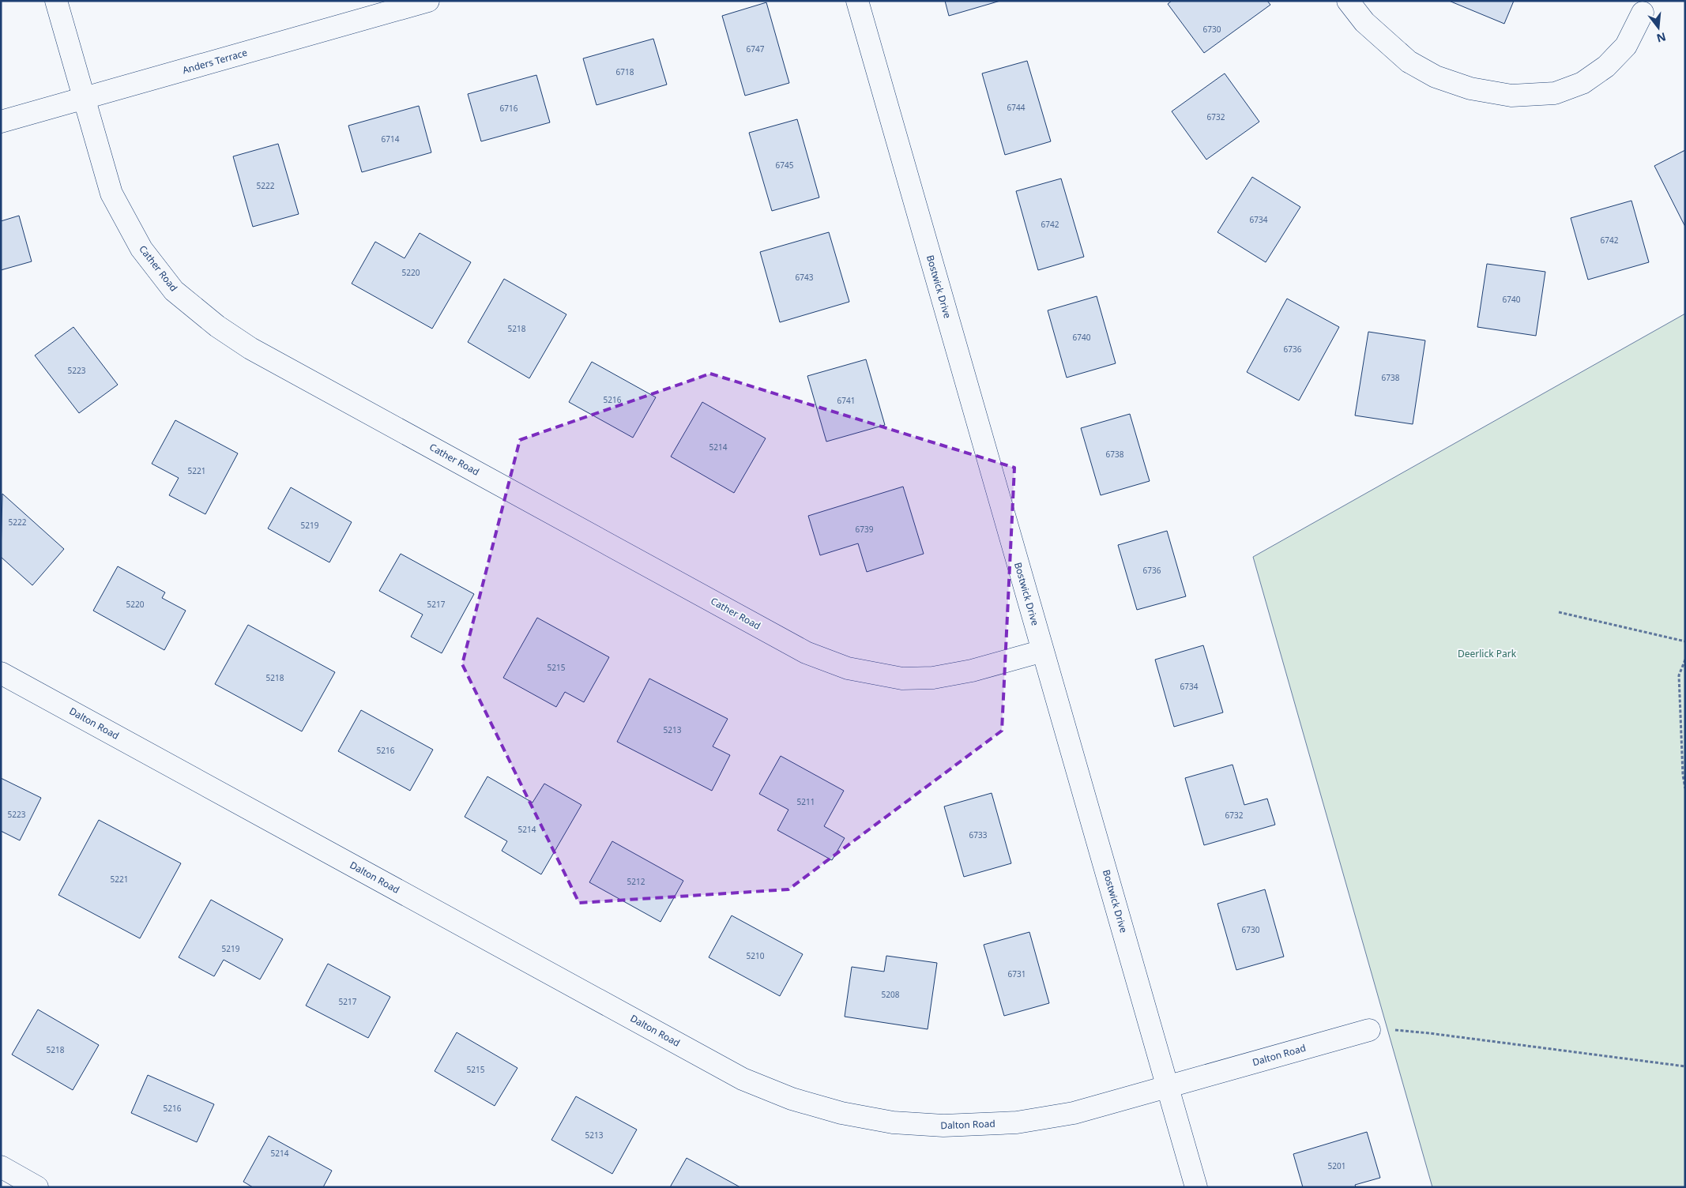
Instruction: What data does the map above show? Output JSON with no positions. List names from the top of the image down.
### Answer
{
  "streets": {
    "street": [
      "Anders Terrace",
      "Cather Road",
      "Bostwick Drive",
      "Dalton Road"
    ]
  },
  "crossings": [
    ["Anders Terrace", "Cather Road"],
    ["Cather Road", "Bostwick Drive"],
    ["Bostwick Drive", "Dalton Road"]
  ],
  "parks": ["Deerlick Park"],
  "house_numbers": [
    "6730",
    "6747",
    "6718",
    "6744",
    "6716",
    "6732",
    "6714",
    "6745",
    "5222",
    "6734",
    "6742",
    "6742",
    "5220",
    "6743",
    "6740",
    "5218",
    "6740",
    "6736",
    "5223",
    "6738",
    "5216",
    "6741",
    "5214",
    "6738",
    "5221",
    "5222",
    "5219",
    "6739",
    "6736",
    "5220",
    "5217",
    "5215",
    "5218",
    "6734",
    "5213",
    "5216",
    "5211",
    "5223",
    "6732",
    "5214",
    "6733",
    "5221",
    "5212",
    "6730",
    "5219",
    "5210",
    "6731",
    "5208",
    "5217",
    "5218",
    "5215",
    "5216",
    "5213",
    "5214",
    "5201"
  ],
  "north": "bottom"
}
